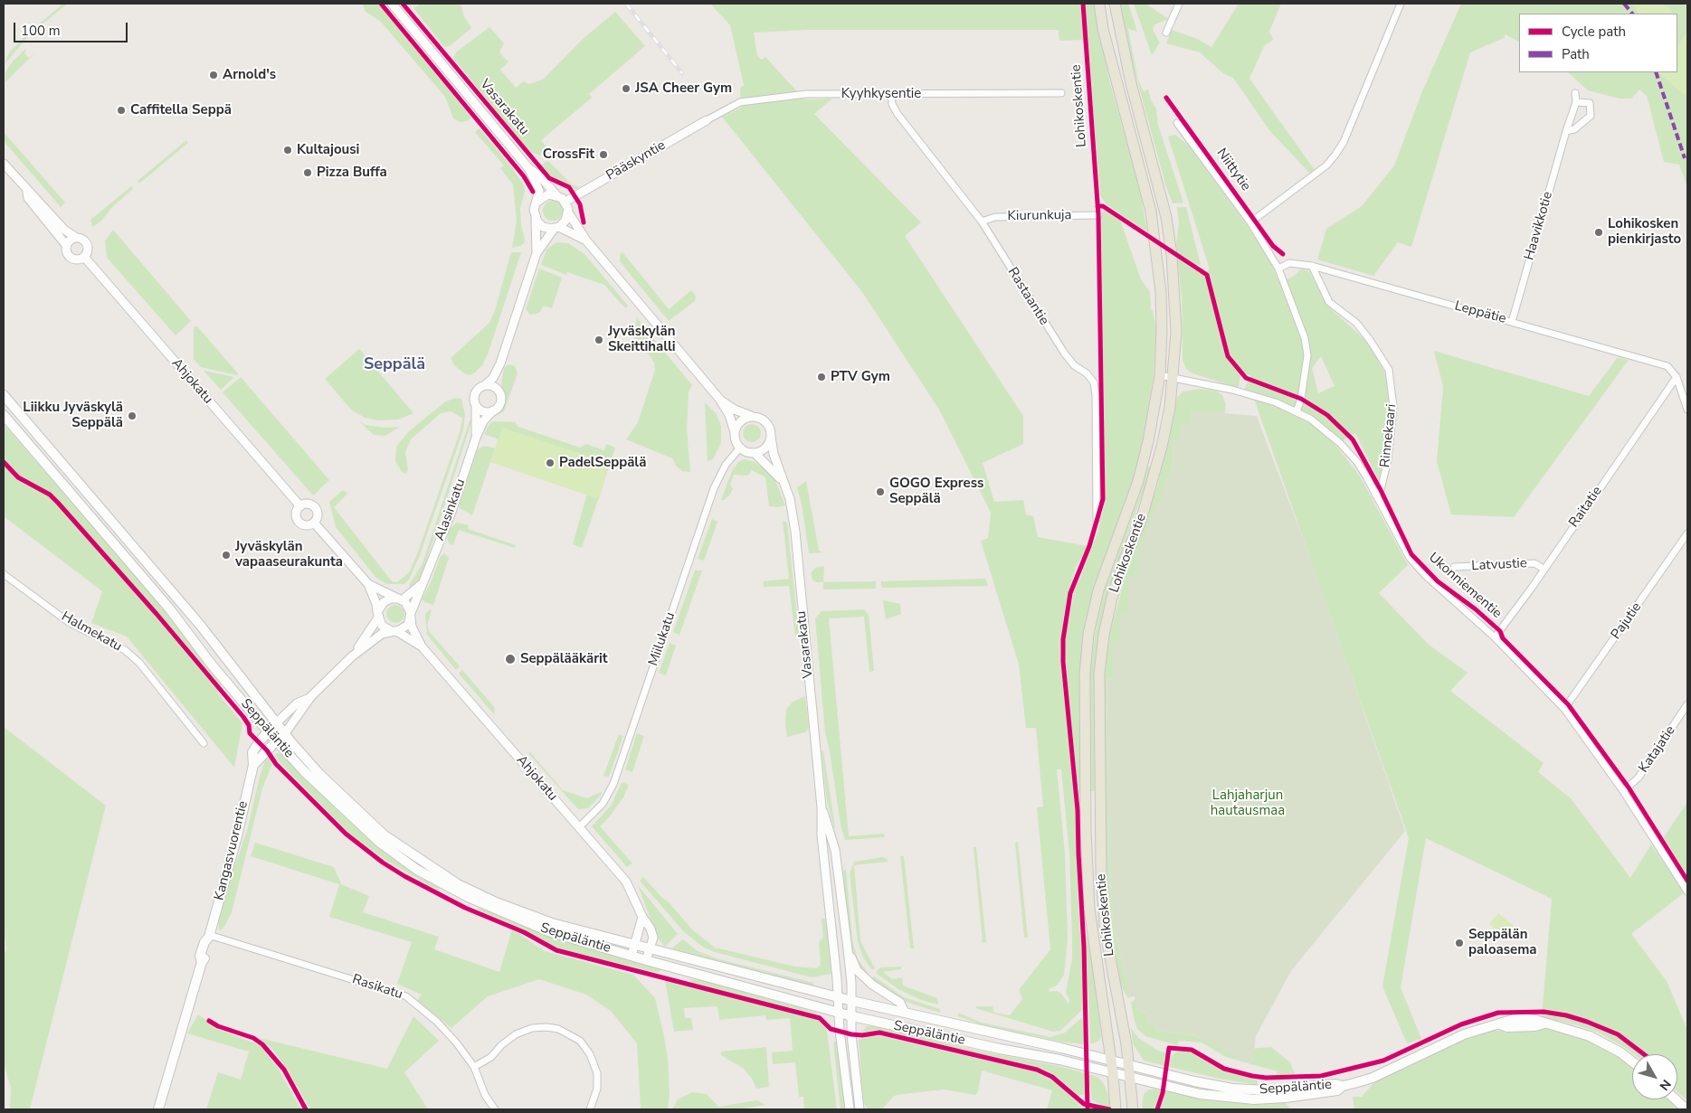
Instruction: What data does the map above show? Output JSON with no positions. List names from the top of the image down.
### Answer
{
  "streets": {
    "main road": ["Lohikoskentie", "Seppäläntie", "Kangasvuorentie"],
    "street": [
      "Kyyhkysentie",
      "Vasarakatu",
      "Pääskyntie",
      "Niittytie",
      "Kiurunkuja",
      "Haavikkotie",
      "Rastaantie",
      "Leppätie",
      "Ahjokatu",
      "Rinnekaari",
      "Raitatie",
      "Alasinkatu",
      "Latvustie",
      "Ukonniementie",
      "Pajutie",
      "Halmekatu",
      "Miilukatu",
      "Katajatie",
      "Rasikatu"
    ]
  },
  "crossings": [
    ["Kyyhkysentie", "Pääskyntie"],
    ["Kyyhkysentie", "Rastaantie"],
    ["Lohikoskentie", "Ukonniementie"],
    ["Lohikoskentie", "Seppäläntie"],
    ["Vasarakatu", "Pääskyntie"],
    ["Vasarakatu", "Miilukatu"],
    ["Vasarakatu", "Seppäläntie"],
    ["Niittytie", "Leppätie"],
    ["Niittytie", "Ukonniementie"],
    ["Kiurunkuja", "Rastaantie"],
    ["Haavikkotie", "Leppätie"],
    ["Leppätie", "Rinnekaari"],
    ["Leppätie", "Raitatie"],
    ["Ahjokatu", "Alasinkatu"],
    ["Ahjokatu", "Miilukatu"],
    ["Ahjokatu", "Seppäläntie"],
    ["Rinnekaari", "Ukonniementie"],
    ["Raitatie", "Latvustie"],
    ["Raitatie", "Ukonniementie"],
    ["Ukonniementie", "Pajutie"],
    ["Ukonniementie", "Katajatie"],
    ["Seppäläntie", "Kangasvuorentie"],
    ["Kangasvuorentie", "Rasikatu"]
  ],
  "districts": ["Seppälä"],
  "parks": ["Lahjaharjun hautausmaa"],
  "places": [
    "Arnold's",
    "JSA Cheer Gym",
    "Caffitella Seppä",
    "Kultajousi",
    "CrossFit",
    "Pizza Buffa",
    "Lohikosken pienkirjasto",
    "Jyväskylän Skeittihalli",
    "PTV Gym",
    "Liikku Jyväskylä Seppälä",
    "PadelSeppälä",
    "GOGO Express Seppälä",
    "Jyväskylän vapaaseurakunta",
    "Seppälääkärit",
    "Seppälän paloasema"
  ],
  "legend": ["Cycle path", "Path"],
  "scale_bar": "100 m",
  "north": "bottom right"
}
